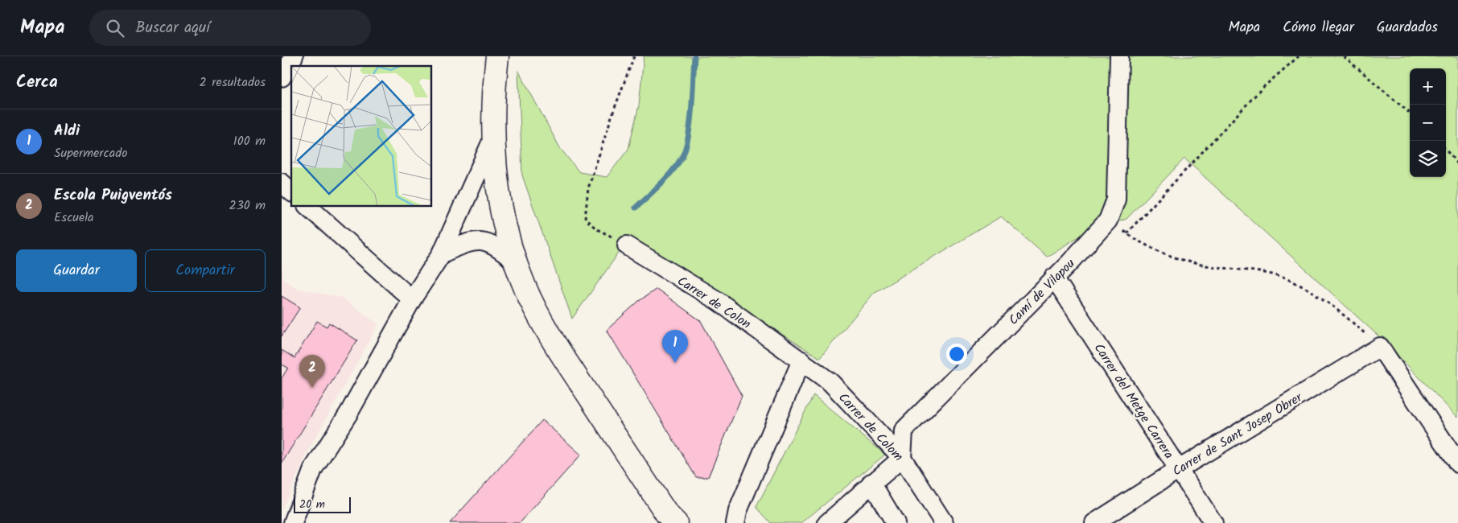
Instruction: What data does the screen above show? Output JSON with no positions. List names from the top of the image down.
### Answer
{
  "streets": {
    "street": [
      "Camí de Vilapou",
      "Carrer de Colon",
      "Carrer del Metge Carrera",
      "Carrer de Colom",
      "Carrer de Sant Josep Obrer"
    ]
  },
  "crossings": [
    ["Camí de Vilapou", "Carrer del Metge Carrera"],
    ["Camí de Vilapou", "Carrer de Colom"],
    ["Carrer de Colon", "Carrer de Colom"],
    ["Carrer del Metge Carrera", "Carrer de Sant Josep Obrer"]
  ],
  "scale_bar": "20 m",
  "page": {
    "header": "Mapa",
    "search": "Buscar aquí",
    "nav": ["Mapa", "Cómo llegar", "Guardados"],
    "heading": ["Cerca", "2 resultados"],
    "map_buttons": ["+", "−"],
    "list": [
      {
        "mark": "1",
        "name": "Aldi",
        "note": "Supermercado",
        "value": "100 m"
      },
      {
        "mark": "2",
        "name": "Escola Puigventós",
        "note": "Escuela",
        "value": "230 m"
      }
    ],
    "buttons": ["Guardar", "Compartir"],
    "pins": ["1", "2"],
    "scale": "20 m"
  }
}
